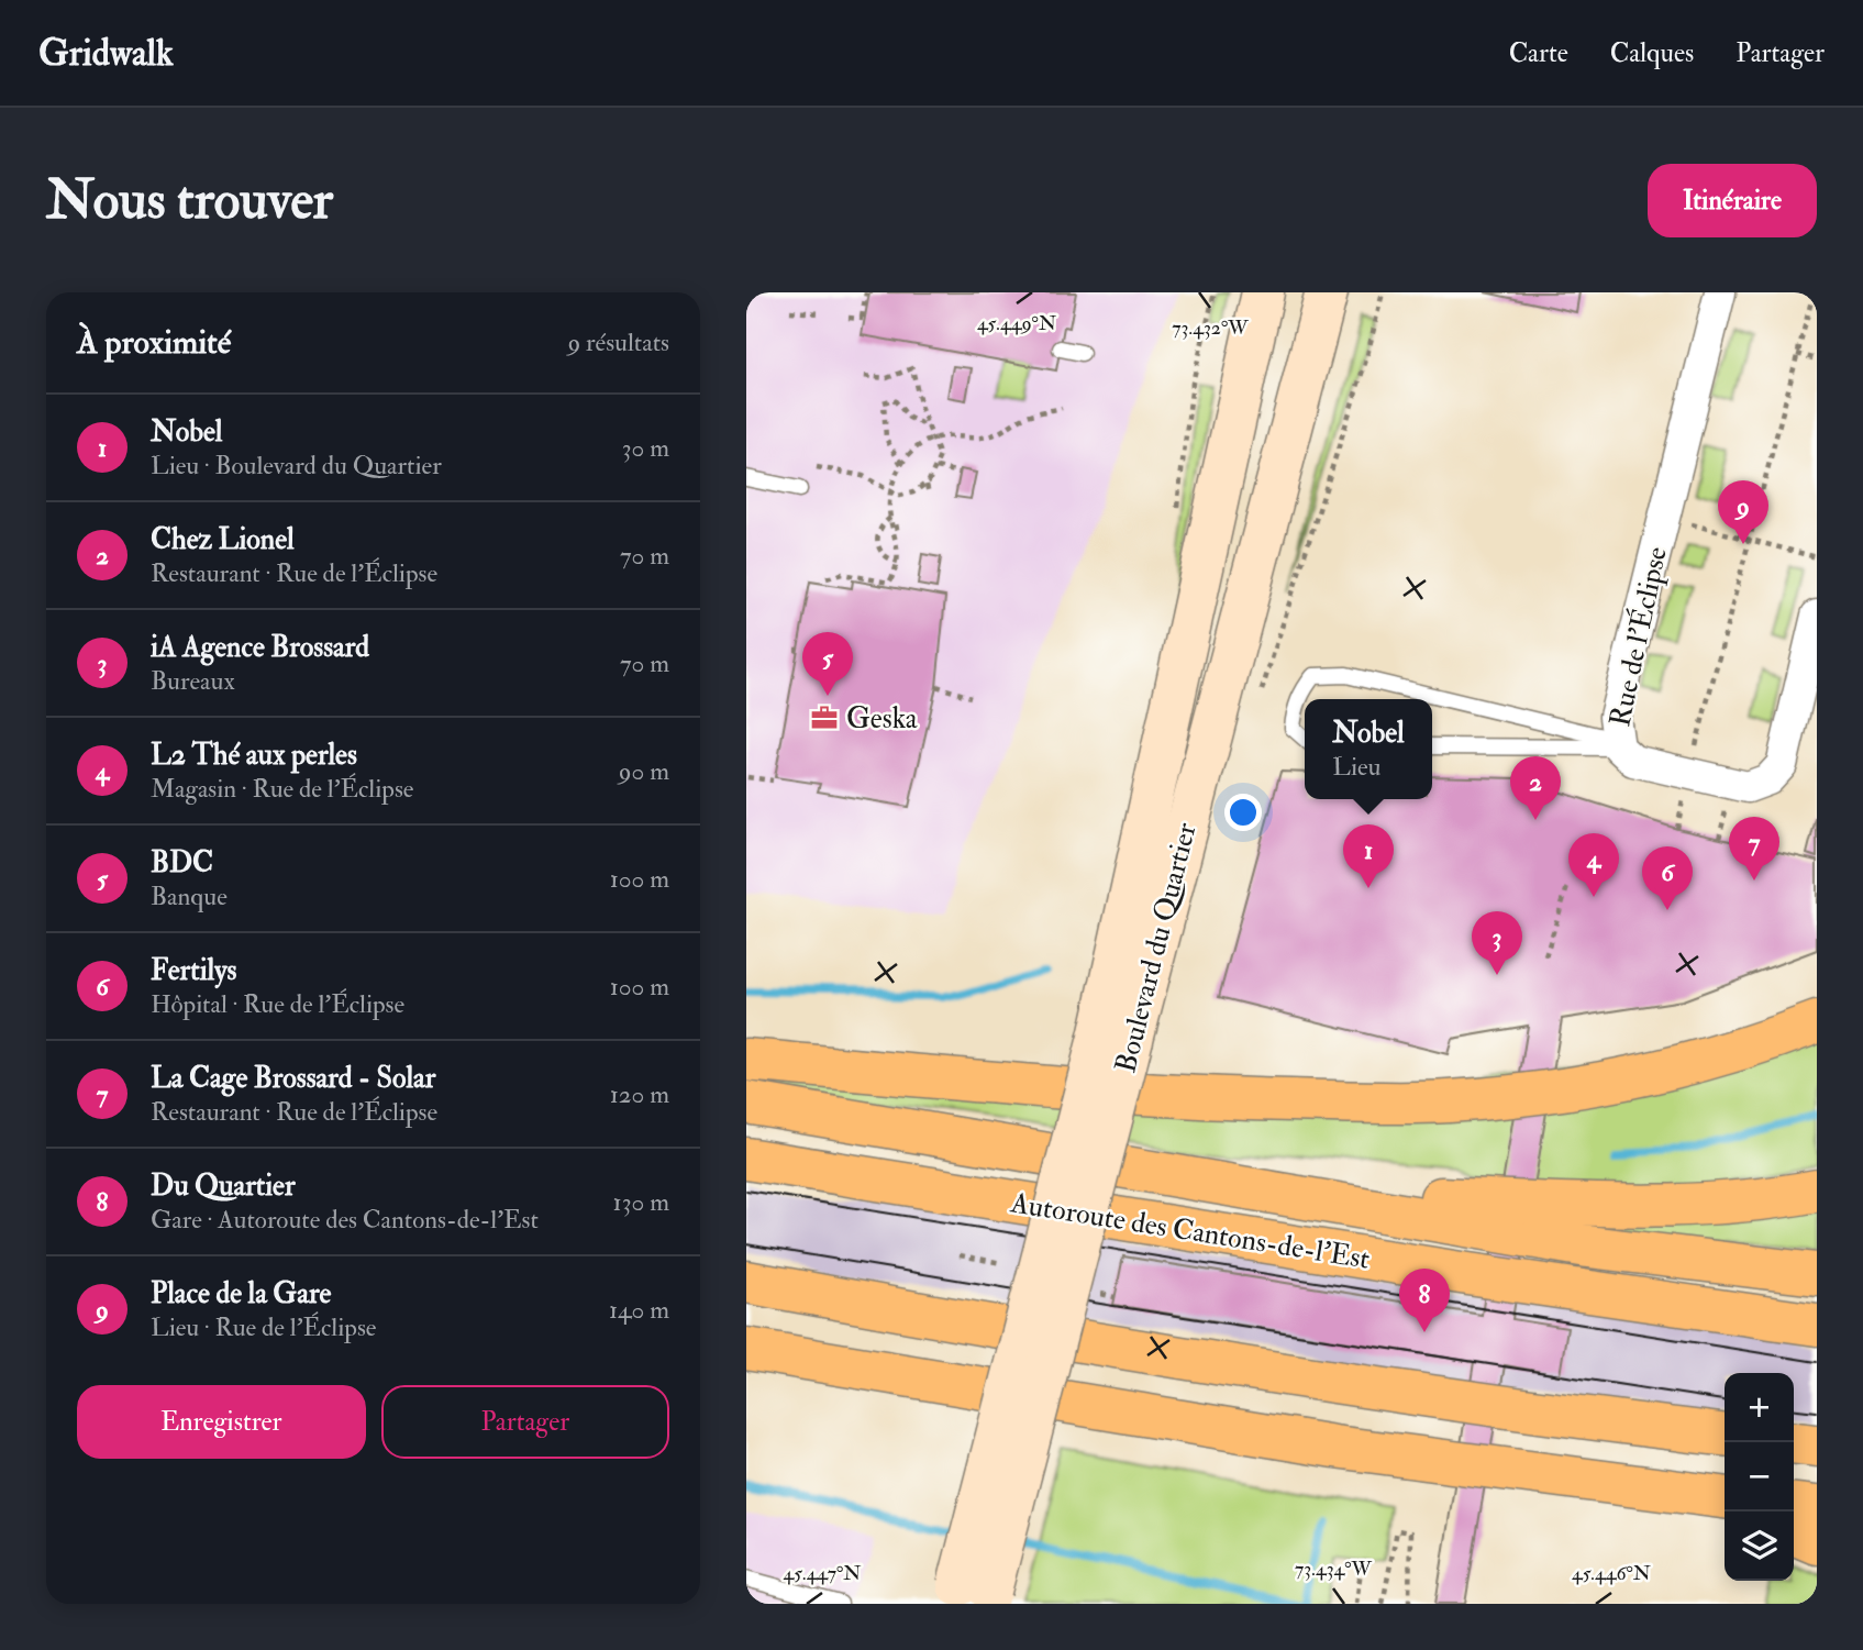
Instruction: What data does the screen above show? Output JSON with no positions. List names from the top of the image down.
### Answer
{
  "streets": {
    "highway": ["Autoroute des Cantons-de-l'Est"],
    "main road": ["Boulevard du Quartier"],
    "street": ["Rue de l'Éclipse"]
  },
  "places": {
    "office": ["Geska"]
  },
  "page": {
    "header": "Gridwalk",
    "nav": ["Carte", "Calques", "Partager"],
    "buttons": [
      "Itinéraire",
      ["Enregistrer", "Partager"]
    ],
    "title": "Nous trouver",
    "heading": ["À proximité", "9 résultats"],
    "list": [
      {
        "mark": "1",
        "name": "Nobel",
        "note": "Lieu · Boulevard du Quartier",
        "value": "30 m"
      },
      {
        "mark": "2",
        "name": "Chez Lionel",
        "note": "Restaurant · Rue de l'Éclipse",
        "value": "70 m"
      },
      {
        "mark": "3",
        "name": "iA Agence Brossard",
        "note": "Bureaux",
        "value": "70 m"
      },
      {
        "mark": "4",
        "name": "L2 Thé aux perles",
        "note": "Magasin · Rue de l'Éclipse",
        "value": "90 m"
      },
      {
        "mark": "5",
        "name": "BDC",
        "note": "Banque",
        "value": "100 m"
      },
      {
        "mark": "6",
        "name": "Fertilys",
        "note": "Hôpital · Rue de l'Éclipse",
        "value": "100 m"
      },
      {
        "mark": "7",
        "name": "La Cage Brossard - Solar",
        "note": "Restaurant · Rue de l'Éclipse",
        "value": "120 m"
      },
      {
        "mark": "8",
        "name": "Du Quartier",
        "note": "Gare · Autoroute des Cantons-de-l'Est",
        "value": "130 m"
      },
      {
        "mark": "9",
        "name": "Place de la Gare",
        "note": "Lieu · Rue de l'Éclipse",
        "value": "140 m"
      }
    ],
    "pins": [
      "9",
      "5",
      "2",
      "7",
      "1",
      "4",
      "6",
      "3",
      "8"
    ],
    "popup": ["Nobel", "Lieu"],
    "map_buttons": ["+", "−"]
  },
  "coordinates": [
    "45.449°N",
    "73.432°W",
    "73.434°W",
    "45.447°N",
    "45.446°N"
  ]
}
